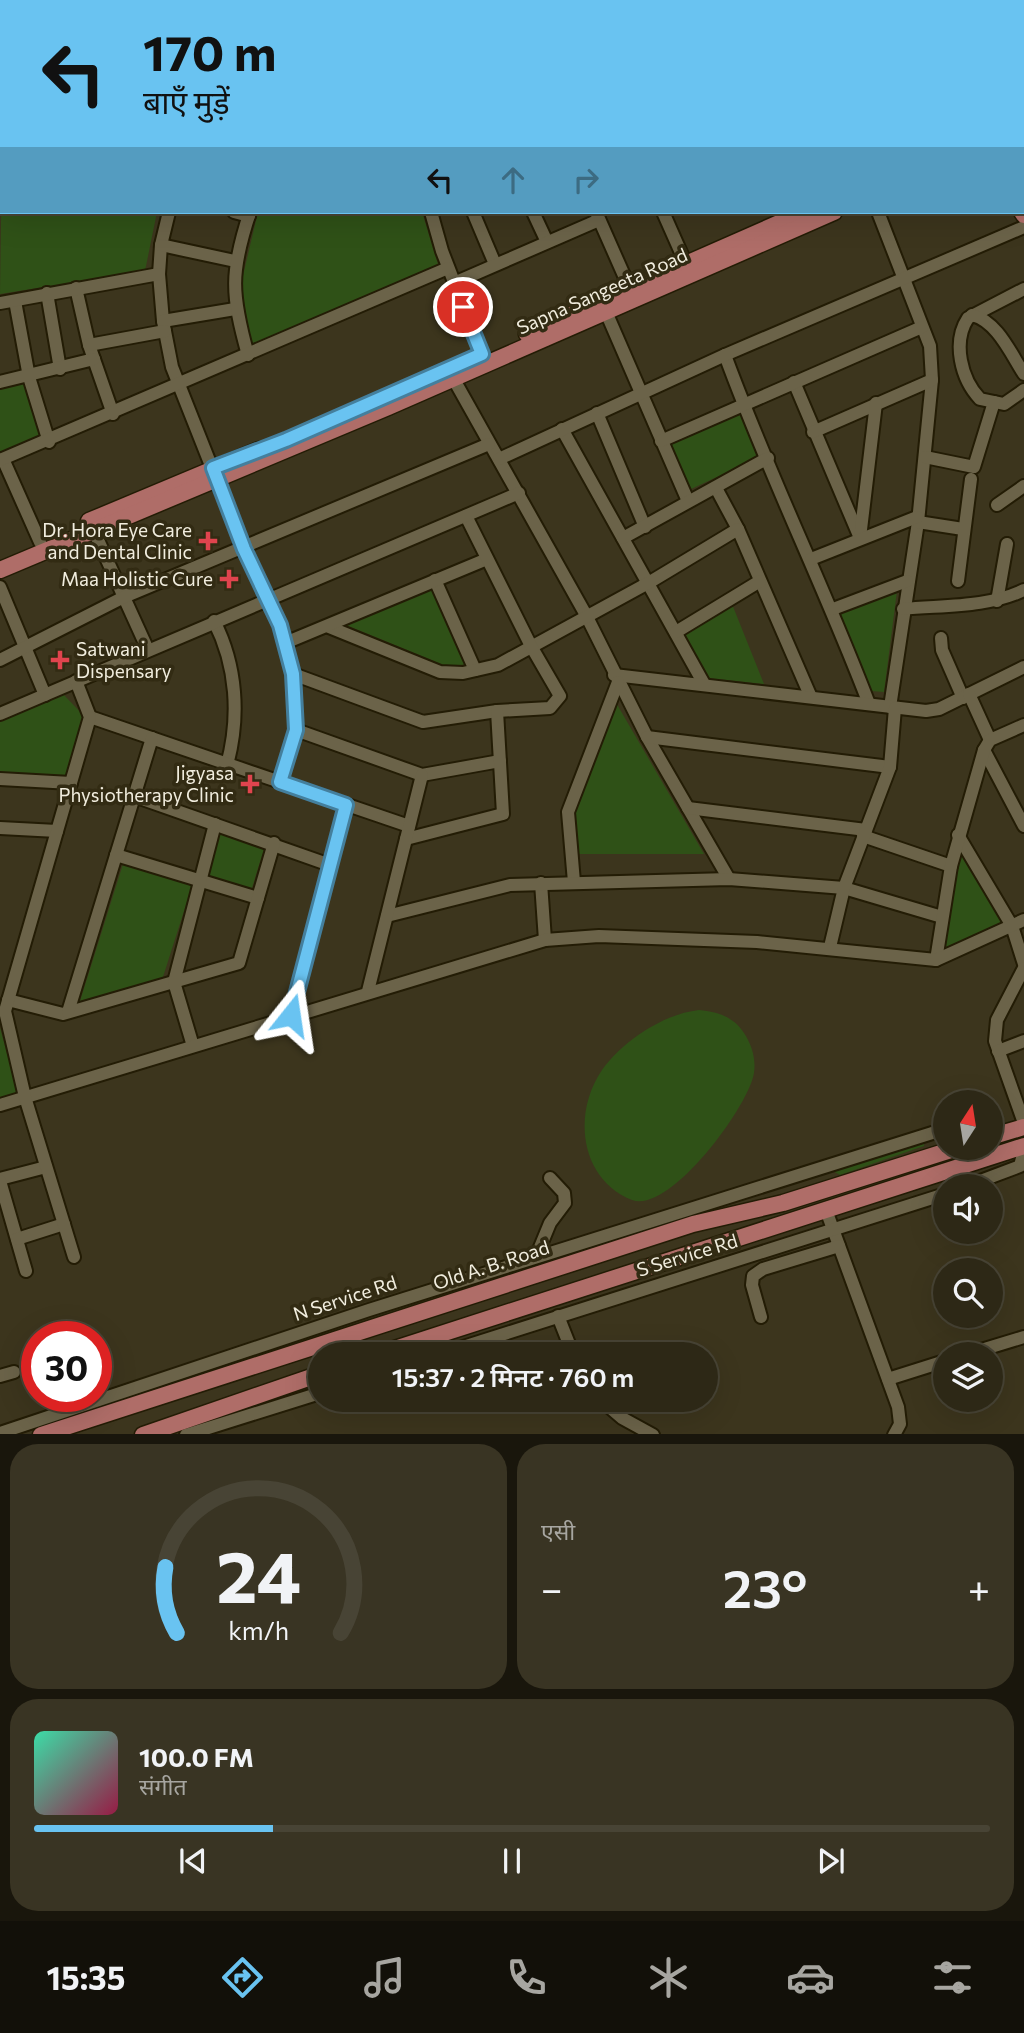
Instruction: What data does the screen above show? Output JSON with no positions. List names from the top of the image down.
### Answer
{
  "streets": {
    "main road": ["Sapna Sangeeta Road", "Old A. B. Road"],
    "street": ["S Service Rd", "N Service Rd"]
  },
  "places": {
    "health": [
      "Dr. Hora Eye Care and Dental Clinic",
      "Maa Holistic Cure",
      "Satwani Dispensary",
      "Jigyasa Physiotherapy Clinic"
    ]
  },
  "north": "top",
  "page": {
    "turn": ["170 m", "बाएँ मुड़ें"],
    "limit": "30",
    "trip": "15:37 · 2 मिनट · 760 m",
    "tile": "एसी",
    "heat": ["−", "23°", "+"],
    "song": ["100.0 FM", "संगीत"],
    "tabs": "15:35",
    "gauge": ["24", "km/h"]
  }
}
